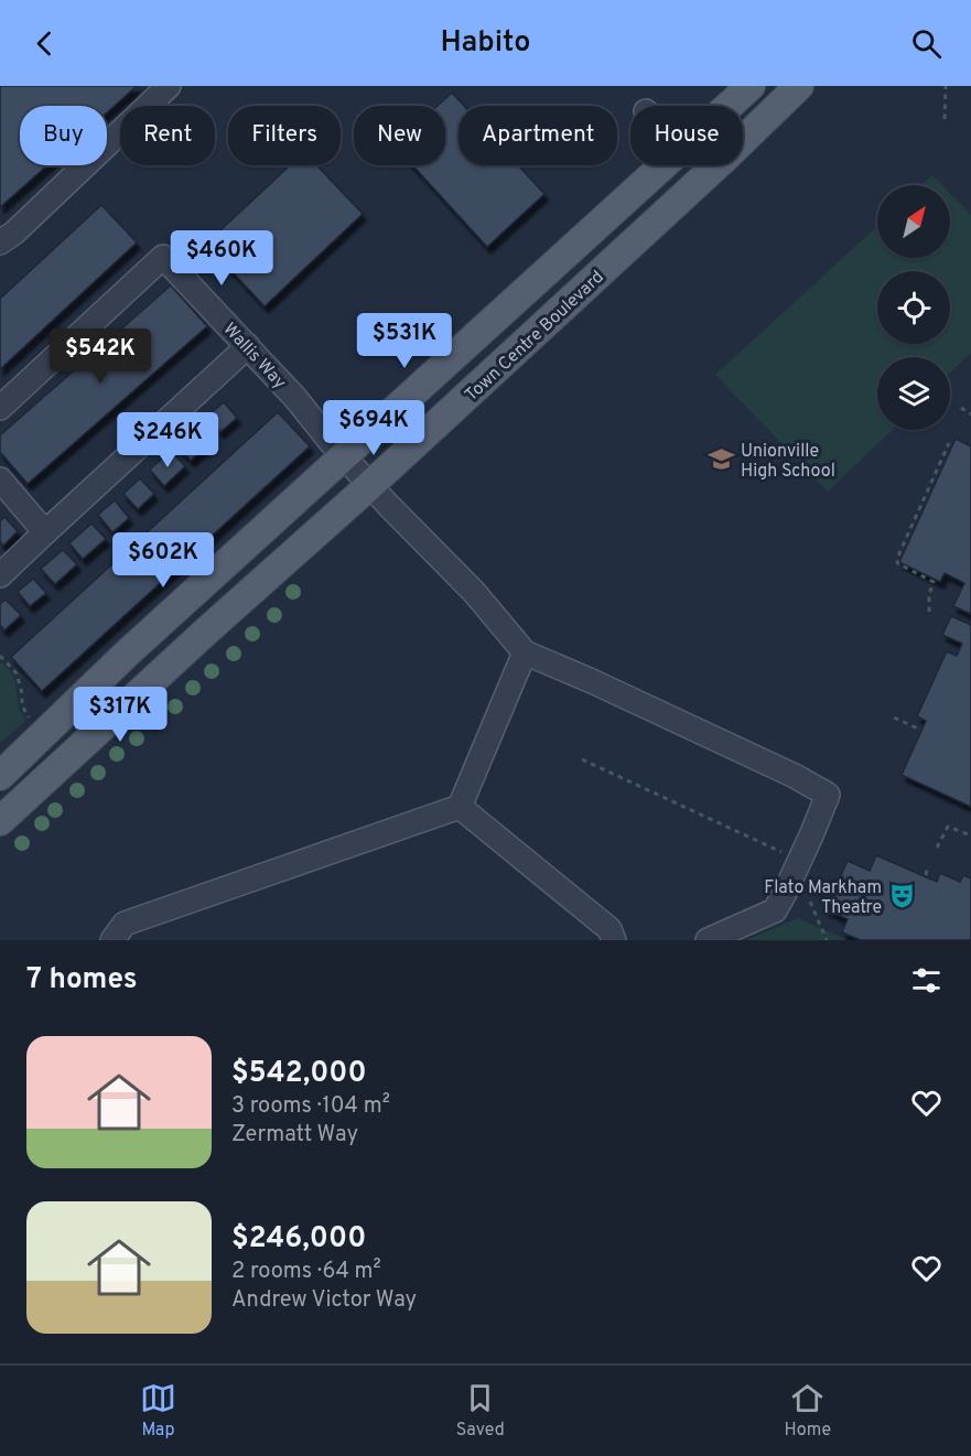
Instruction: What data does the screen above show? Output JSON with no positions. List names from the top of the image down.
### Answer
{
  "streets": {
    "main road": ["Town Centre Boulevard"],
    "street": ["Wallis Way"]
  },
  "crossings": [
    ["Town Centre Boulevard", "Wallis Way"]
  ],
  "places": {
    "school or university": ["Unionville High School"],
    "theatre": ["Flato Markham Theatre"]
  },
  "north": "top right",
  "page": {
    "header": "Habito",
    "chip": [
      "Buy",
      "Rent",
      "Filters",
      "New",
      "Apartment",
      "House"
    ],
    "price": [
      "$460K",
      "$531K",
      "$542K",
      "$694K",
      "$246K",
      "$602K",
      "$317K"
    ],
    "heading": "7 homes",
    "list": [
      {
        "name": "$542,000",
        "note": "3 rooms · 104 m² · Zermatt Way"
      },
      {
        "name": "$246,000",
        "note": "2 rooms · 64 m² · Andrew Victor Way"
      }
    ],
    "tabs": ["Map", "Saved", "Home"]
  }
}
